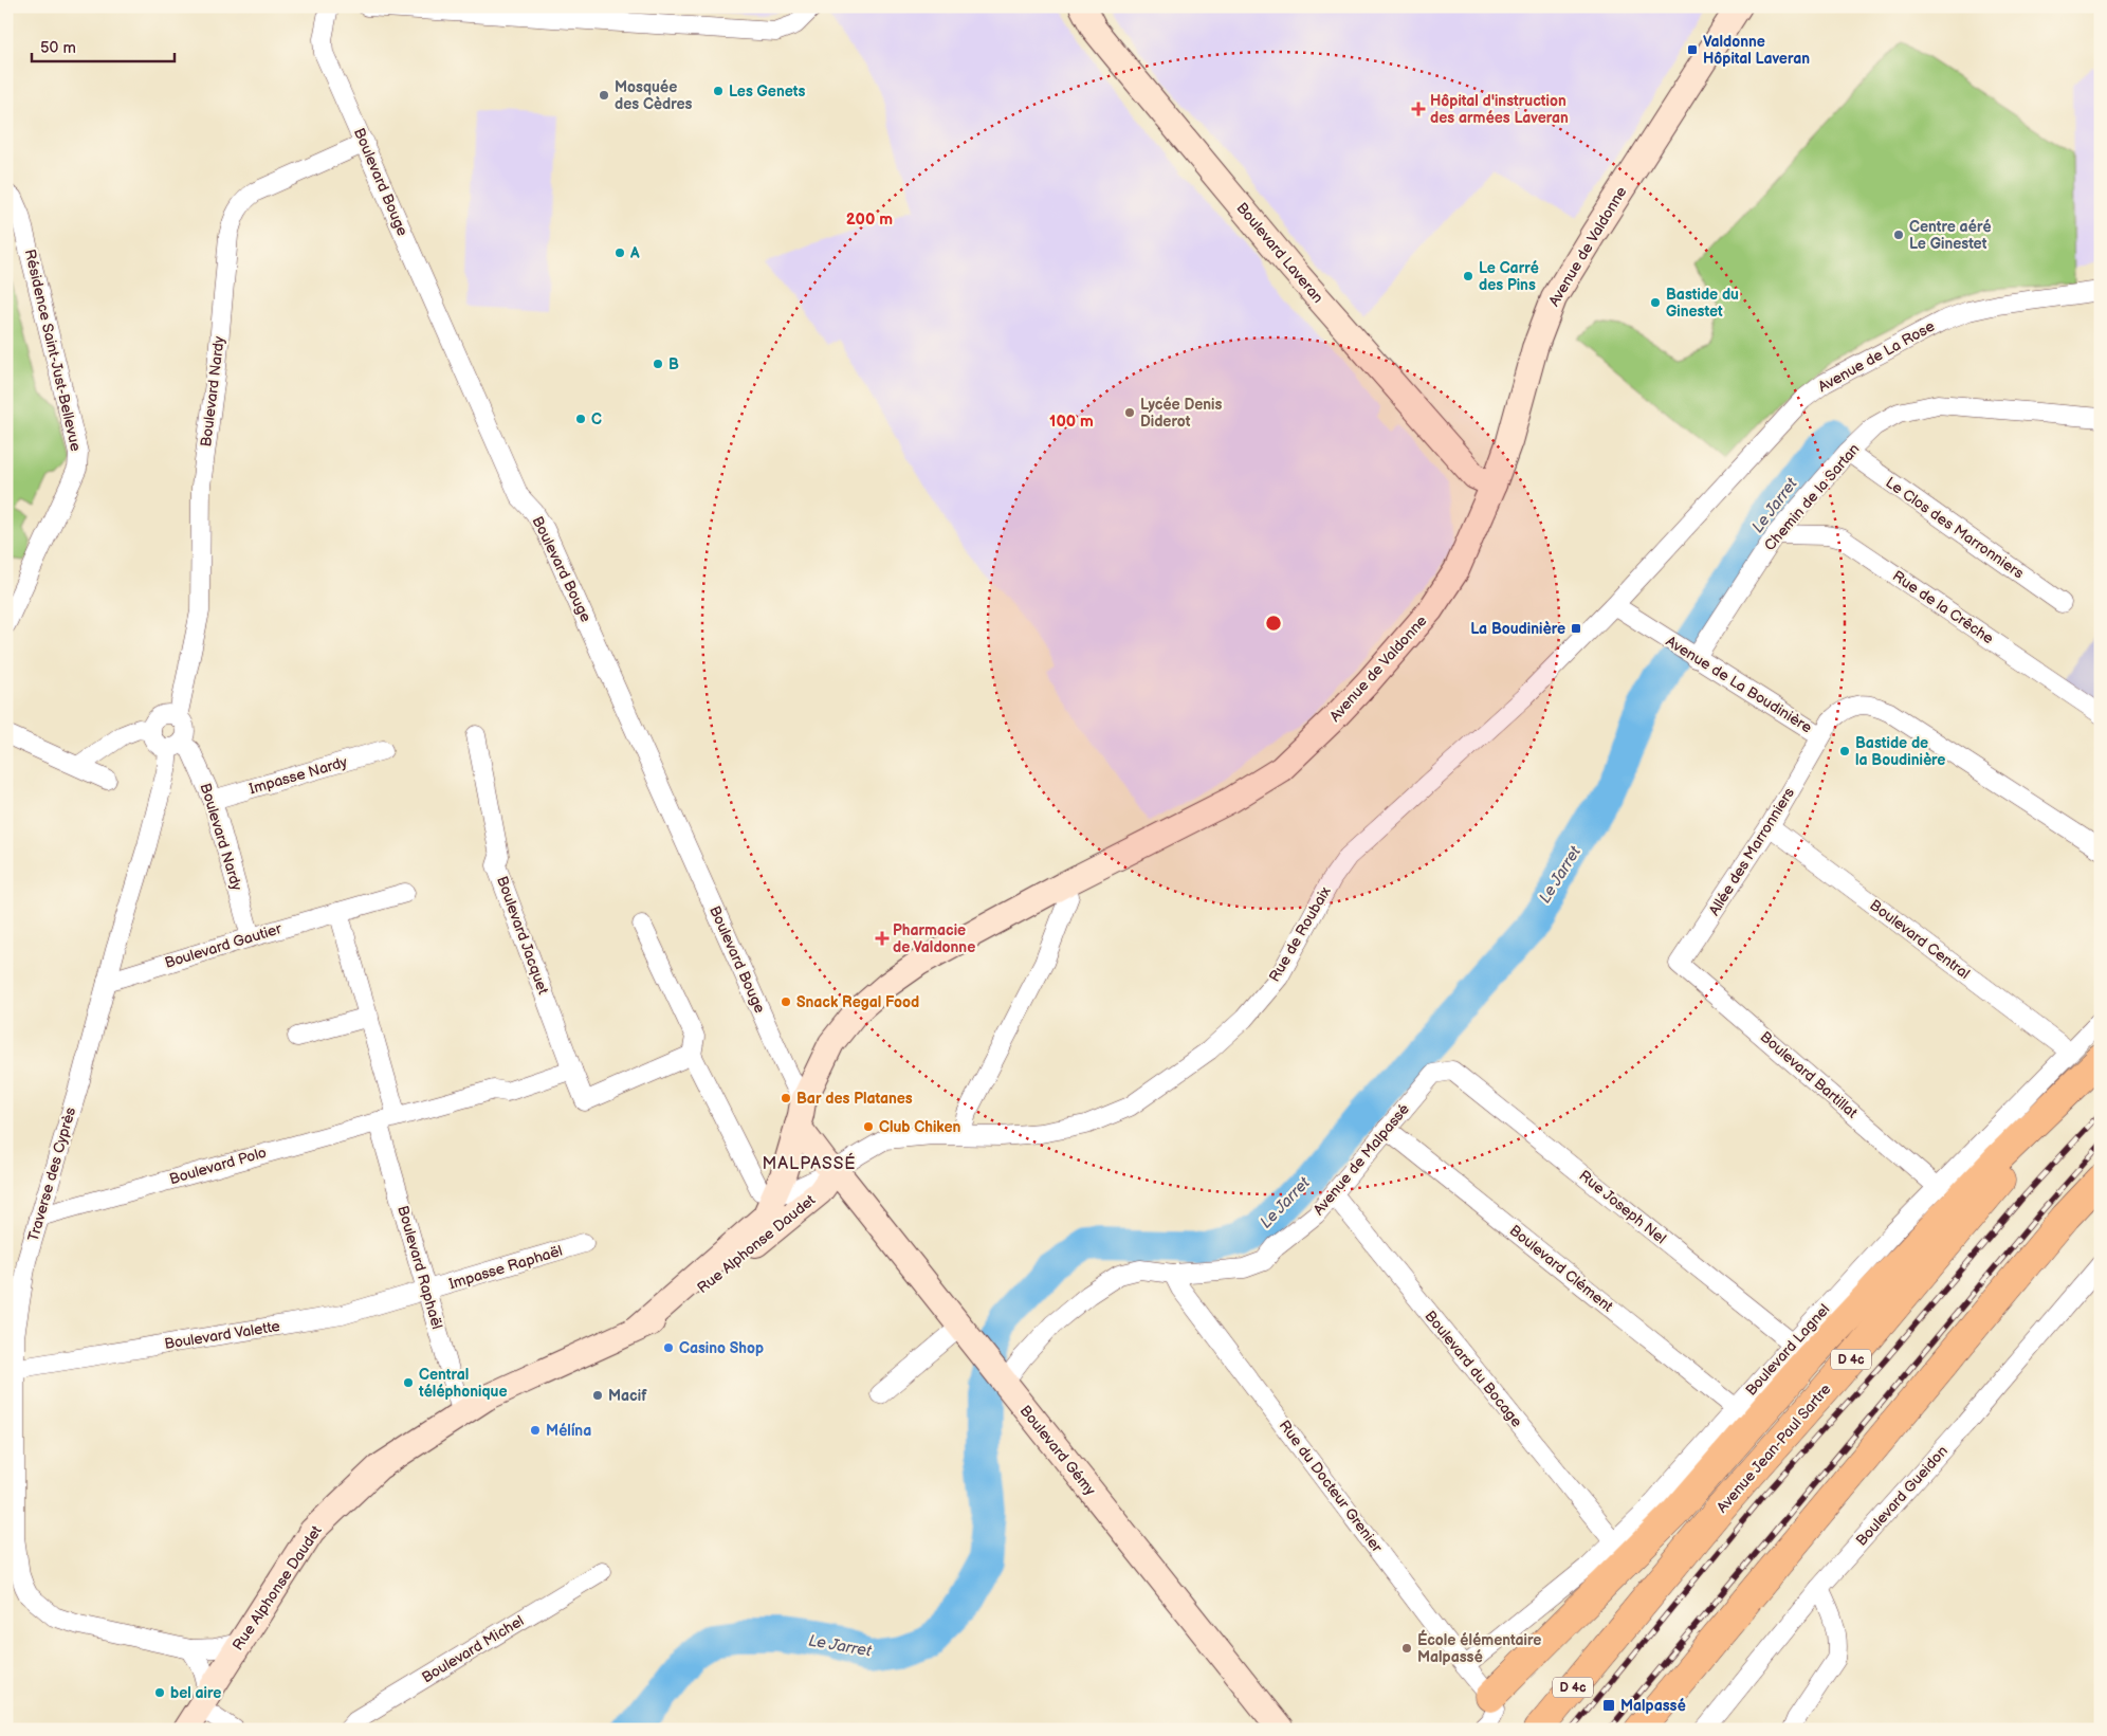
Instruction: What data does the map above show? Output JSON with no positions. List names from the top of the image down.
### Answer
{
  "streets": {
    "highway": ["D 4c", "Avenue Jean-Paul Sartre"],
    "street": [
      "Boulevard Bouge",
      "Avenue de Valdonne",
      "Boulevard Laveran",
      "Résidence Saint-Just-Bellevue",
      "Avenue de La Rose",
      "Boulevard Nardy",
      "Chemin de la Sartan",
      "Le Clos des Marronniers",
      "Rue de la Crêche",
      "Avenue de La Boudinière",
      "Impasse Nardy",
      "Allée des Marronniers",
      "Rue de Roubaix",
      "Boulevard Jacquet",
      "Boulevard Central",
      "Boulevard Gautier",
      "Boulevard Bartillat",
      "Avenue de Malpassé",
      "Boulevard Polo",
      "Traverse des Cyprès",
      "Rue Joseph Nel",
      "Rue Alphonse Daudet",
      "Boulevard Raphaël",
      "Impasse Raphaël",
      "Boulevard Clément",
      "Boulevard Valette",
      "Boulevard Lagnel",
      "Boulevard du Bocage",
      "Boulevard Gémy",
      "Rue du Docteur Grenier",
      "Boulevard Gueidon",
      "Boulevard Michel"
    ]
  },
  "crossings": [
    ["Boulevard Bouge", "Avenue de Valdonne"],
    ["Boulevard Bouge", "Boulevard Nardy"],
    ["Avenue de Valdonne", "Boulevard Laveran"],
    ["Avenue de Valdonne", "Rue Alphonse Daudet"],
    ["Avenue de La Rose", "Avenue de La Boudinière"],
    ["Avenue de La Rose", "Rue de Roubaix"],
    ["Boulevard Nardy", "Impasse Nardy"],
    ["Boulevard Nardy", "Boulevard Gautier"],
    ["Boulevard Nardy", "Traverse des Cyprès"],
    ["Chemin de la Sartan", "Le Clos des Marronniers"],
    ["Chemin de la Sartan", "Rue de la Crêche"],
    ["Chemin de la Sartan", "Avenue de La Boudinière"],
    ["Avenue de La Boudinière", "Allée des Marronniers"],
    ["Avenue de La Boudinière", "Rue de Roubaix"],
    ["Allée des Marronniers", "Boulevard Central"],
    ["Allée des Marronniers", "Boulevard Bartillat"],
    ["Rue de Roubaix", "Rue Alphonse Daudet"],
    ["Rue de Roubaix", "Boulevard Gémy"],
    ["Boulevard Jacquet", "Boulevard Polo"],
    ["Boulevard Central", "Boulevard Lagnel"],
    ["Boulevard Gautier", "Traverse des Cyprès"],
    ["Boulevard Bartillat", "Boulevard Lagnel"],
    ["Avenue de Malpassé", "Rue Joseph Nel"],
    ["Avenue de Malpassé", "Boulevard Clément"],
    ["Avenue de Malpassé", "Boulevard du Bocage"],
    ["Avenue de Malpassé", "Boulevard Gémy"],
    ["Avenue de Malpassé", "Rue du Docteur Grenier"],
    ["Boulevard Polo", "Traverse des Cyprès"],
    ["Boulevard Polo", "Boulevard Raphaël"],
    ["Traverse des Cyprès", "Rue Alphonse Daudet"],
    ["Traverse des Cyprès", "Boulevard Valette"],
    ["Rue Joseph Nel", "Boulevard Lagnel"],
    ["Rue Alphonse Daudet", "Boulevard Raphaël"],
    ["Rue Alphonse Daudet", "Boulevard Gémy"],
    ["Boulevard Raphaël", "Impasse Raphaël"],
    ["Boulevard Raphaël", "Boulevard Valette"],
    ["Impasse Raphaël", "Boulevard Valette"],
    ["Boulevard Clément", "Boulevard Lagnel"],
    ["Boulevard Lagnel", "Boulevard du Bocage"],
    ["Boulevard Lagnel", "Rue du Docteur Grenier"]
  ],
  "districts": ["MALPASSÉ"],
  "water": ["Le Jarret"],
  "places": {
    "transit": ["Valdonne Hôpital Laveran", "La Boudinière", "Malpassé"],
    "other": [
      "Les Genets",
      "Mosquée des Cèdres",
      "Centre aéré Le Ginestet",
      "A",
      "Le Carré des Pins",
      "Bastide du Ginestet",
      "B",
      "Lycée Denis Diderot",
      "C",
      "Bastide de la Boudinière",
      "Snack Regal Food",
      "Bar des Platanes",
      "Club Chiken",
      "Casino Shop",
      "Central téléphonique",
      "Macif",
      "Mélína",
      "École élémentaire Malpassé",
      "bel aire"
    ],
    "health": ["Hôpital d'instruction des armées Laveran", "Pharmacie de Valdonne"]
  },
  "scale_bar": "50 m",
  "rings": ["200 m", "100 m"]
}
